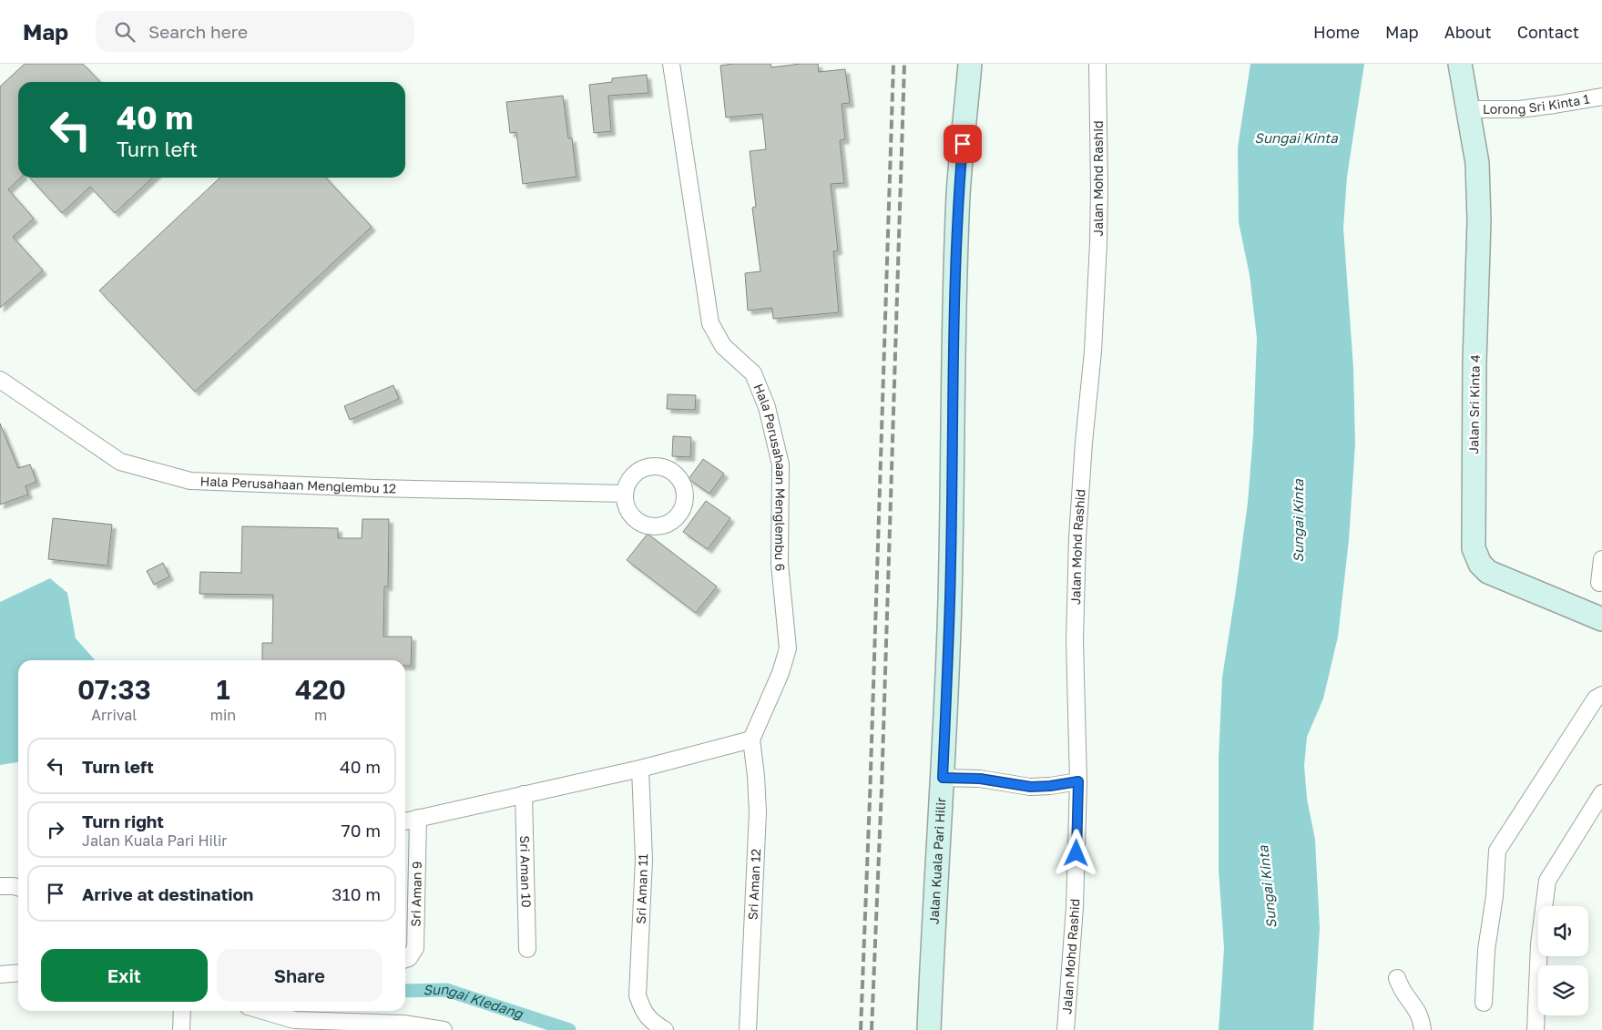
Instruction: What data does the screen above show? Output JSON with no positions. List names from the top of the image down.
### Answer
{
  "streets": {
    "street": [
      "Lorong Sri Kinta 1",
      "Jalan Mohd Rashid",
      "Jalan Sri Kinta 4",
      "Hala Perusahaan Menglembu 6",
      "Hala Perusahaan Menglembu 12",
      "Jalan Kuala Pari Hilir",
      "Sri Aman 10",
      "Sri Aman 12",
      "Sri Aman 11",
      "Sri Aman 9"
    ]
  },
  "crossings": [
    ["Lorong Sri Kinta 1", "Jalan Sri Kinta 4"],
    ["Hala Perusahaan Menglembu 6", "Sri Aman 12"]
  ],
  "water": ["Sungai Kinta", "Sungai Kledang"],
  "page": {
    "header": "Map",
    "search": "Search here",
    "nav": [
      "Home",
      "Map",
      "About",
      "Contact"
    ],
    "turn": ["40 m", "Turn left"],
    "eta": [
      "07:33",
      "Arrival",
      "1",
      "min",
      "420",
      "m"
    ],
    "list": [
      {
        "name": "Turn left",
        "value": "40 m"
      },
      {
        "name": "Turn right",
        "note": "Jalan Kuala Pari Hilir",
        "value": "70 m"
      },
      {
        "name": "Arrive at destination",
        "value": "310 m"
      }
    ],
    "buttons": ["Exit", "Share"]
  }
}
